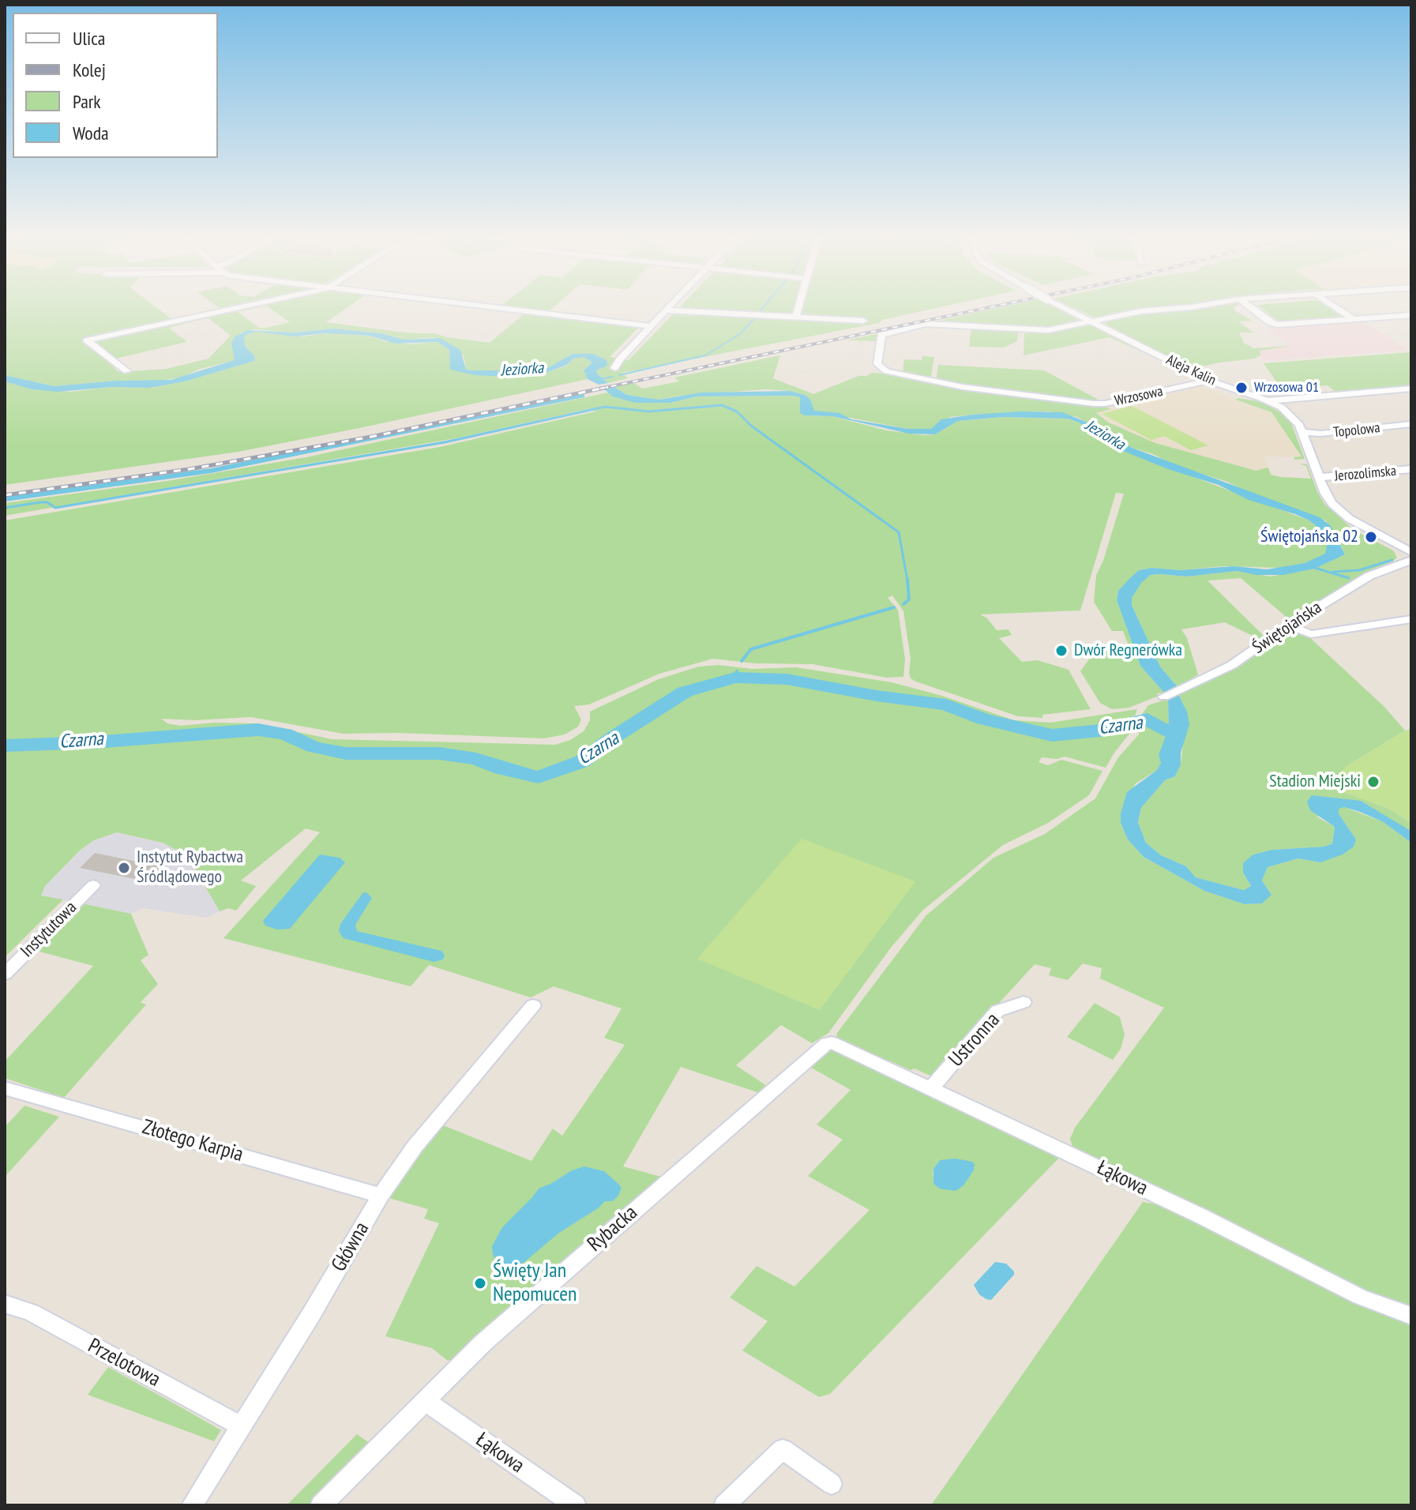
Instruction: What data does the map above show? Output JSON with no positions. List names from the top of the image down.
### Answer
{
  "streets": {
    "street": [
      "Aleja Kalin",
      "Wrzosowa",
      "Topolowa",
      "Jerozolimska",
      "Świętojańska",
      "Instytutowa",
      "Ustronna",
      "Złotego Karpia",
      "Łąkowa",
      "Rybacka",
      "Główna",
      "Przelotowa"
    ]
  },
  "crossings": [
    ["Aleja Kalin", "Wrzosowa"],
    ["Aleja Kalin", "Topolowa"],
    ["Aleja Kalin", "Jerozolimska"],
    ["Ustronna", "Łąkowa"],
    ["Złotego Karpia", "Główna"],
    ["Łąkowa", "Rybacka"],
    ["Główna", "Przelotowa"]
  ],
  "water": ["Jeziorka", "Czarna"],
  "places": [
    "Wrzosowa 01",
    "Świętojańska 02",
    "Dwór Regnerówka",
    "Stadion Miejski",
    "Instytut Rybactwa Śródlądowego",
    "Święty Jan Nepomucen"
  ],
  "legend": [
    "Ulica",
    "Kolej",
    "Park",
    "Woda"
  ]
}
